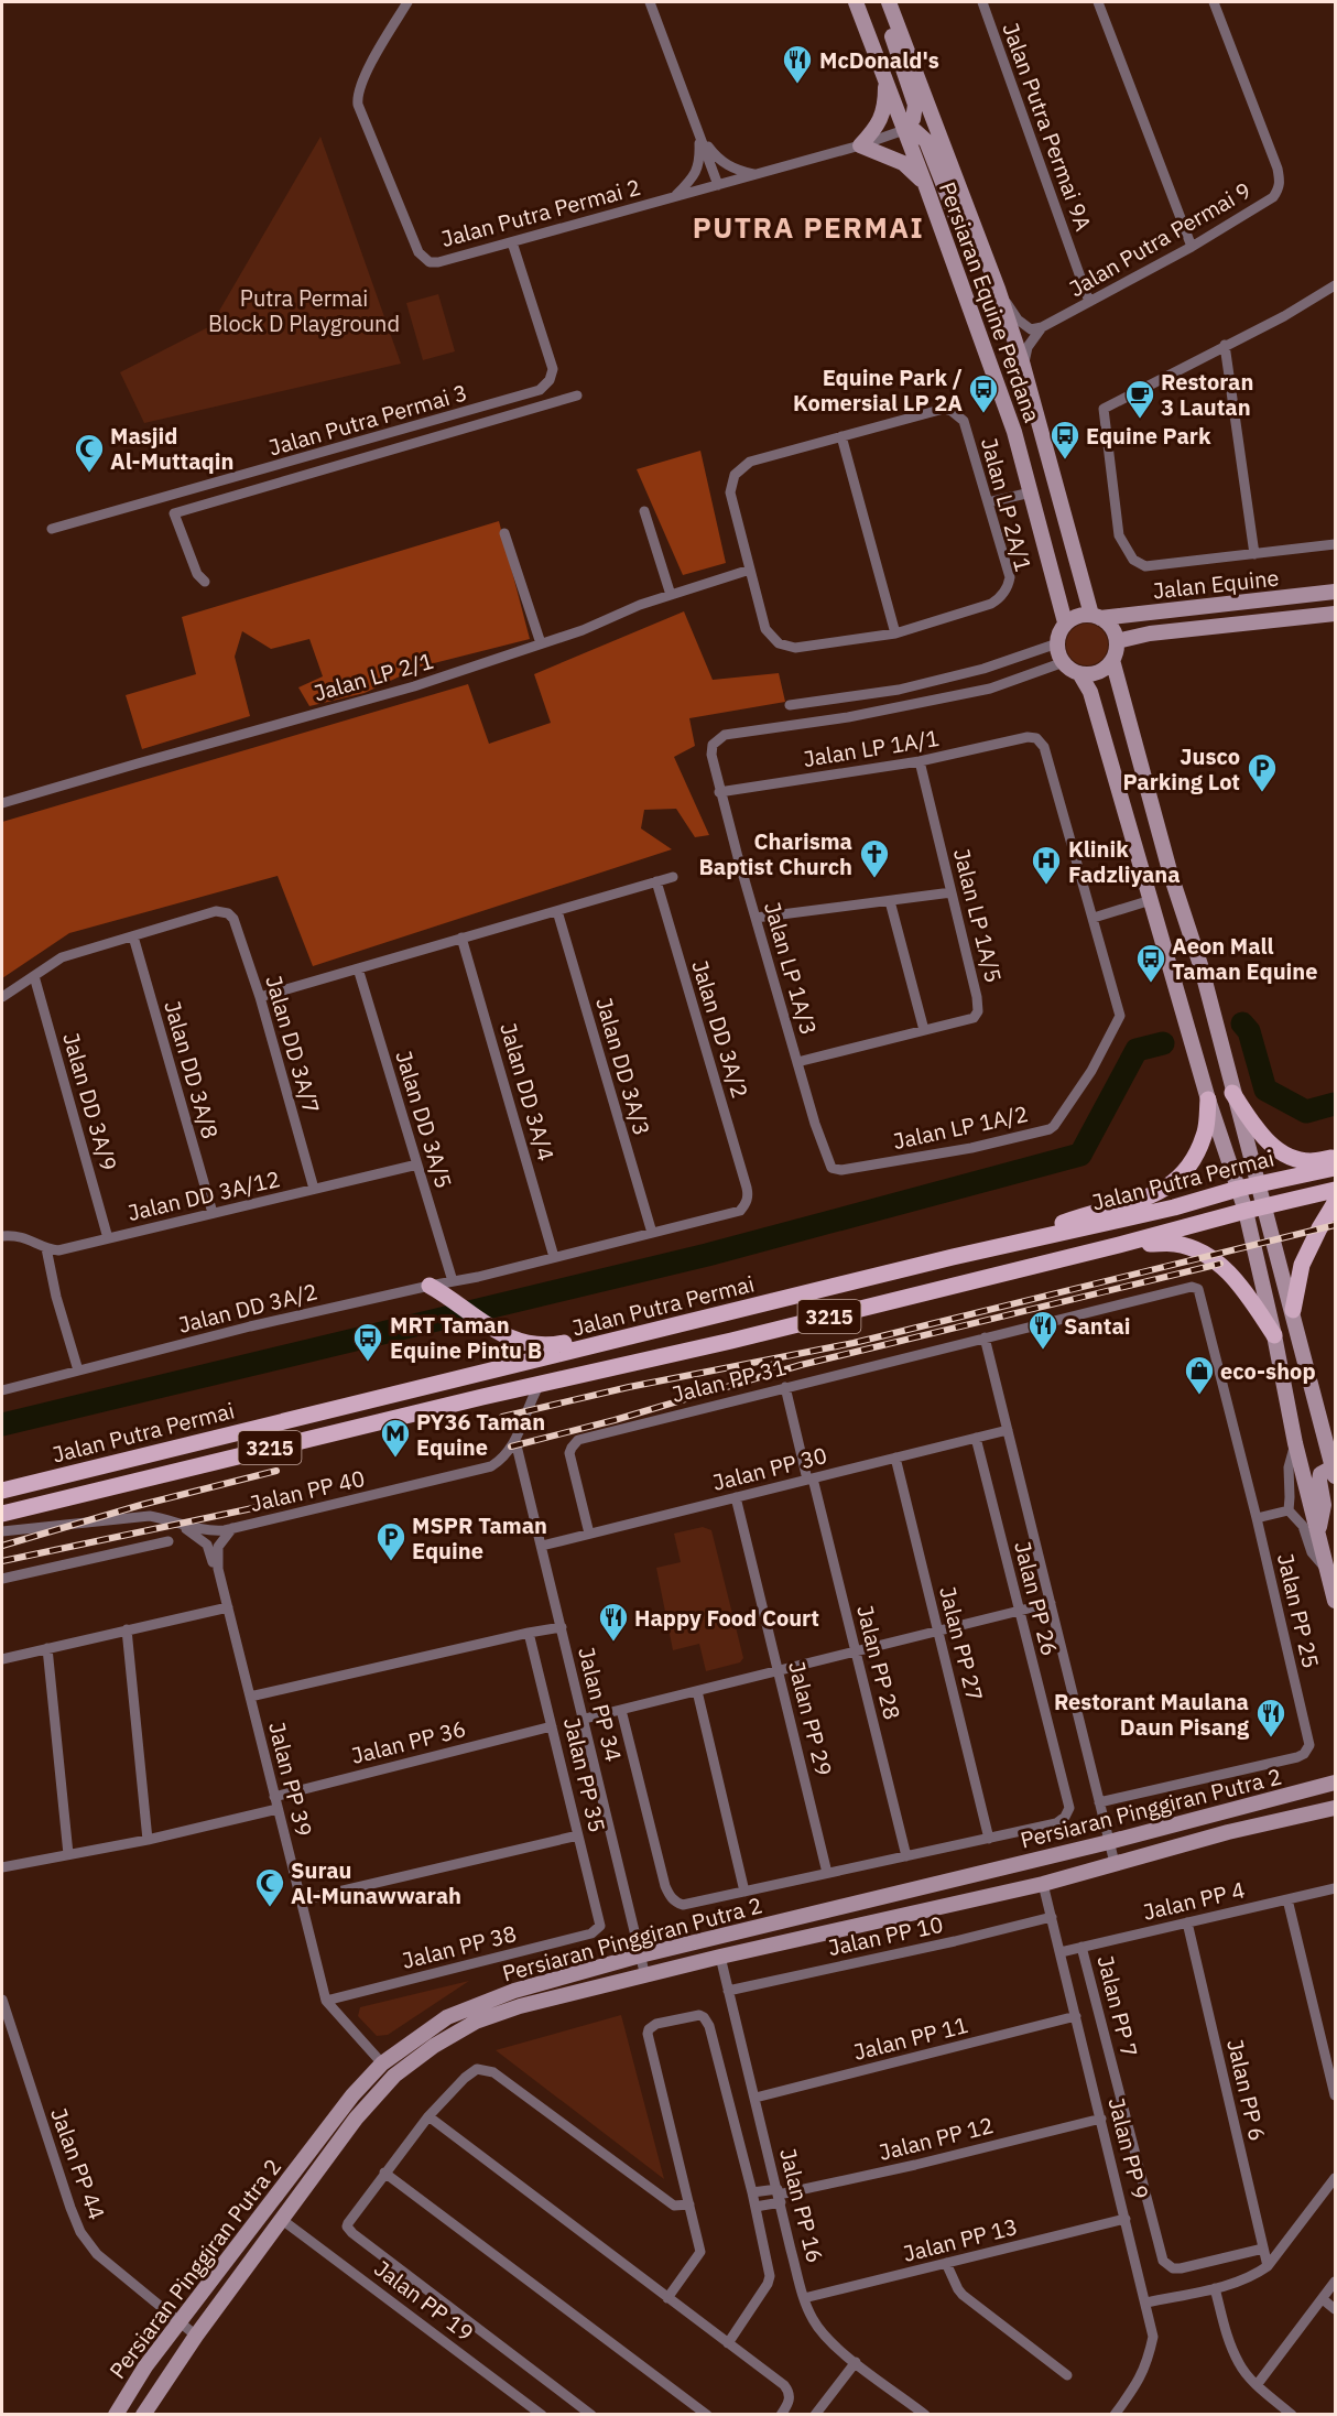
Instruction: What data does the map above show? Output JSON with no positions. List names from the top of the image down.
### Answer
{
  "streets": {
    "main road": ["Jalan Putra Permai", "3215"],
    "street": [
      "Jalan Putra Permai 9A",
      "Jalan Putra Permai 2",
      "Jalan Putra Permai 9",
      "Persiaran Equine Perdana",
      "Jalan Putra Permai 3",
      "Jalan LP 2A/1",
      "Jalan Equine",
      "Jalan LP 2/1",
      "Jalan LP 1A/1",
      "Jalan LP 1A/5",
      "Jalan LP 1A/3",
      "Jalan DD 3A/2",
      "Jalan DD 3A/7",
      "Jalan DD 3A/3",
      "Jalan DD 3A/8",
      "Jalan DD 3A/4",
      "Jalan DD 3A/9",
      "Jalan DD 3A/5",
      "Jalan LP 1A/2",
      "Jalan DD 3A/12",
      "Jalan PP 31",
      "Jalan PP 30",
      "Jalan PP 40",
      "Jalan PP 26",
      "Jalan PP 25",
      "Jalan PP 27",
      "Jalan PP 28",
      "Jalan PP 34",
      "Jalan PP 29",
      "Jalan PP 36",
      "Jalan PP 35",
      "Jalan PP 39",
      "Persiaran Pinggiran Putra 2",
      "Jalan PP 4",
      "Jalan PP 10",
      "Jalan PP 38",
      "Jalan PP 7",
      "Jalan PP 11",
      "Jalan PP 6",
      "Jalan PP 12",
      "Jalan PP 9",
      "Jalan PP 44",
      "Jalan PP 16",
      "Jalan PP 13",
      "Jalan PP 19"
    ]
  },
  "crossings": [
    ["Jalan Putra Permai 9A", "Jalan Putra Permai 9"],
    ["Jalan Putra Permai 2", "Persiaran Equine Perdana"],
    ["Jalan Putra Permai 2", "Jalan Putra Permai 3"],
    ["Persiaran Equine Perdana", "Jalan Equine"],
    ["Persiaran Equine Perdana", "Jalan LP 1A/3"],
    ["Jalan LP 2A/1", "Jalan LP 2/1"],
    ["Jalan Equine", "Jalan LP 1A/3"],
    ["Jalan LP 1A/1", "Jalan LP 1A/5"],
    ["Jalan LP 1A/1", "Jalan LP 1A/3"],
    ["Jalan LP 1A/1", "Jalan LP 1A/2"],
    ["Jalan LP 1A/5", "Jalan LP 1A/3"],
    ["Jalan LP 1A/3", "Jalan LP 1A/2"],
    ["Jalan DD 3A/2", "Jalan DD 3A/3"],
    ["Jalan DD 3A/7", "Jalan DD 3A/8"],
    ["Jalan DD 3A/7", "Jalan DD 3A/12"],
    ["Jalan DD 3A/8", "Jalan DD 3A/12"],
    ["Jalan DD 3A/9", "Jalan DD 3A/12"],
    ["Jalan DD 3A/5", "Jalan DD 3A/12"],
    ["Jalan Putra Permai", "Jalan PP 40"],
    ["Jalan PP 31", "Jalan PP 30"],
    ["Jalan PP 31", "Jalan PP 25"],
    ["Jalan PP 31", "Jalan PP 28"],
    ["Jalan PP 30", "Jalan PP 26"],
    ["Jalan PP 30", "Jalan PP 27"],
    ["Jalan PP 30", "Jalan PP 28"],
    ["Jalan PP 30", "Jalan PP 34"],
    ["Jalan PP 30", "Jalan PP 29"],
    ["Jalan PP 40", "Jalan PP 34"],
    ["Jalan PP 40", "Jalan PP 39"],
    ["Jalan PP 26", "Jalan PP 27"],
    ["Jalan PP 34", "Persiaran Pinggiran Putra 2"],
    ["Jalan PP 36", "Jalan PP 35"],
    ["Jalan PP 36", "Jalan PP 39"],
    ["Jalan PP 35", "Jalan PP 38"],
    ["Jalan PP 39", "Persiaran Pinggiran Putra 2"],
    ["Jalan PP 39", "Jalan PP 38"],
    ["Persiaran Pinggiran Putra 2", "Jalan PP 9"],
    ["Persiaran Pinggiran Putra 2", "Jalan PP 44"],
    ["Persiaran Pinggiran Putra 2", "Jalan PP 16"],
    ["Persiaran Pinggiran Putra 2", "Jalan PP 19"],
    ["Jalan PP 4", "Jalan PP 7"],
    ["Jalan PP 4", "Jalan PP 6"],
    ["Jalan PP 4", "Jalan PP 9"],
    ["Jalan PP 10", "Jalan PP 9"],
    ["Jalan PP 10", "Jalan PP 16"],
    ["Jalan PP 7", "Jalan PP 6"],
    ["Jalan PP 11", "Jalan PP 9"],
    ["Jalan PP 11", "Jalan PP 16"],
    ["Jalan PP 12", "Jalan PP 9"],
    ["Jalan PP 12", "Jalan PP 16"],
    ["Jalan PP 9", "Jalan PP 13"],
    ["Jalan PP 16", "Jalan PP 13"]
  ],
  "districts": ["PUTRA PERMAI"],
  "parks": ["Putra Permai Block D Playground"],
  "places": {
    "restaurant": [
      "McDonald's",
      "Santai",
      "Happy Food Court",
      "Restorant Maulana Daun Pisang"
    ],
    "bus stop": [
      "Equine Park / Komersial LP 2A",
      "Equine Park",
      "Aeon Mall Taman Equine",
      "MRT Taman Equine Pintu B"
    ],
    "cafe": ["Restoran 3 Lautan"],
    "mosque": ["Masjid Al-Muttaqin", "Surau Al-Munawwarah"],
    "parking": ["Jusco Parking Lot", "MSPR Taman Equine"],
    "church": ["Charisma Baptist Church"],
    "hospital": ["Klinik Fadzliyana"],
    "shop": ["eco-shop"],
    "metro station": ["PY36 Taman Equine"]
  }
}
